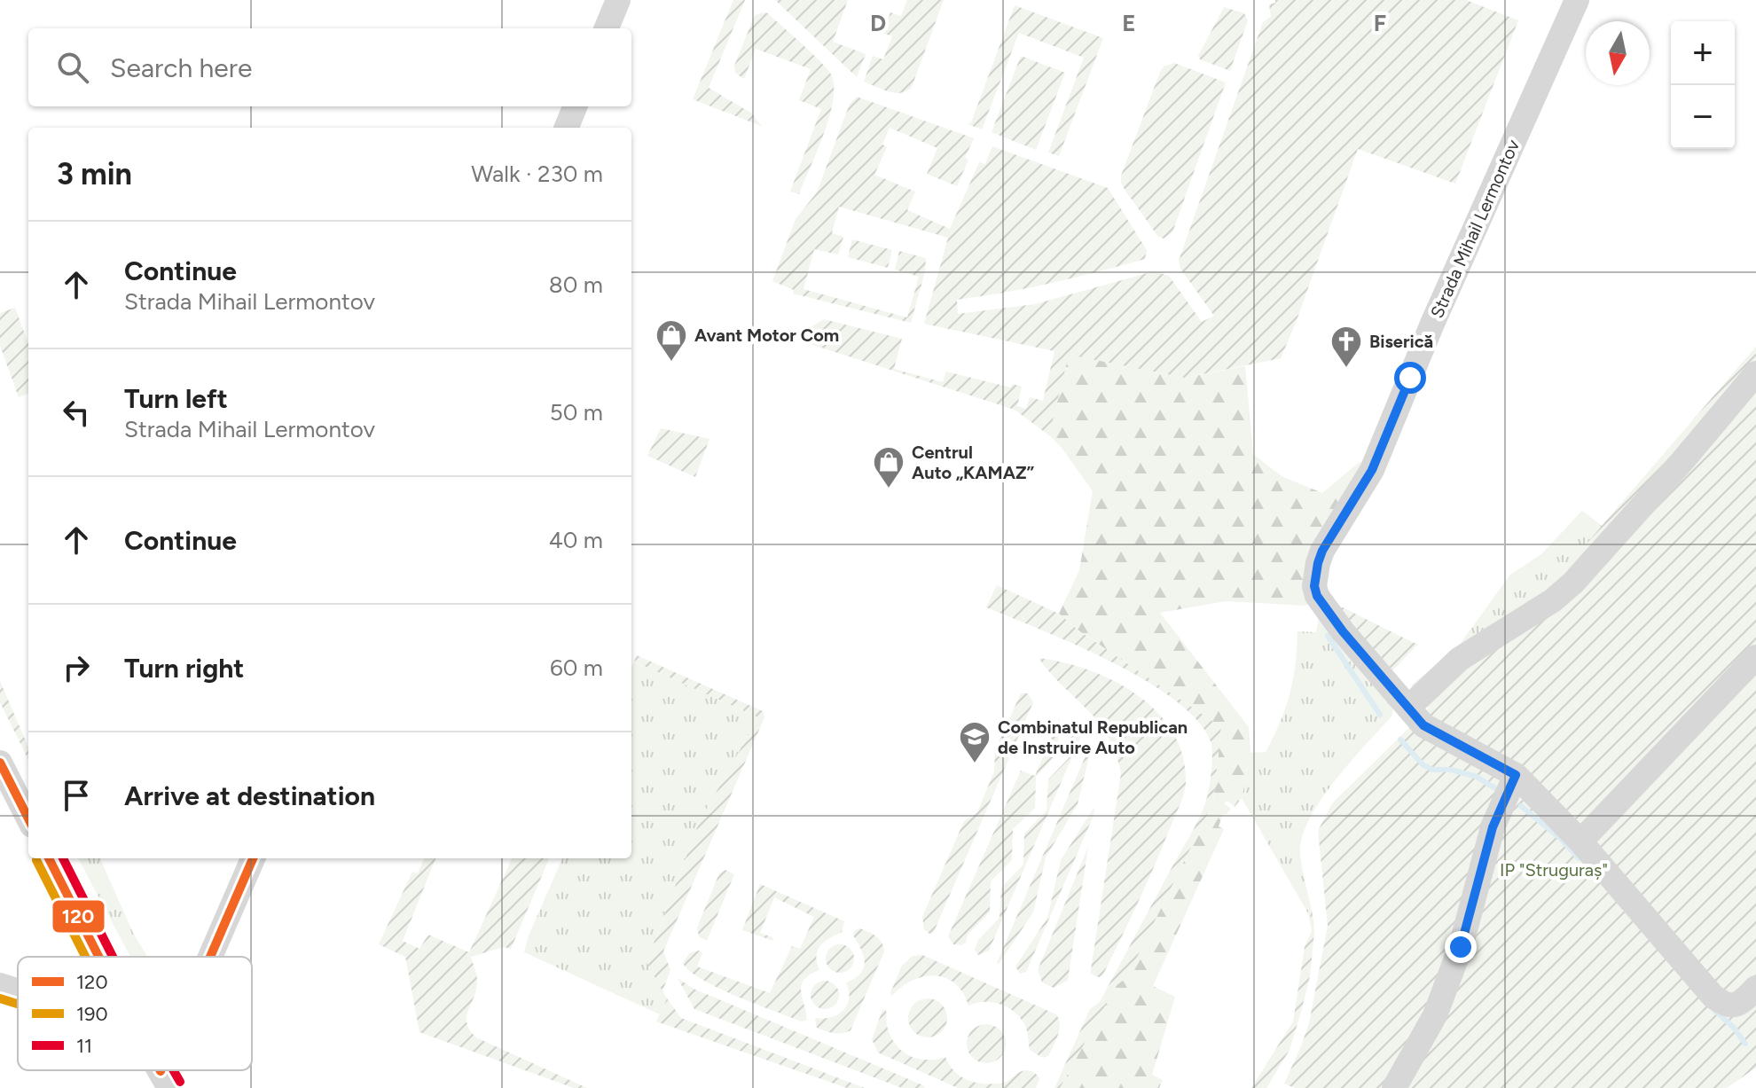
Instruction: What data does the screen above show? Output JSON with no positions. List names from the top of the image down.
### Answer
{
  "streets": {
    "street": ["Strada Mihail Lermontov"]
  },
  "parks": ["IP \"Struguraș\""],
  "places": {
    "shop": ["Avant Motor Com", "Centrul Auto „KAMAZ”"],
    "church": ["Biserică"],
    "school or university": ["Combinatul Republican de Instruire Auto"]
  },
  "lines": ["transit line 120", "transit line 11", "transit line 190"],
  "legend": ["120", "190", "11"],
  "north": "bottom",
  "page": {
    "map_buttons": ["+", "−"],
    "search": "Search here",
    "heading": ["3 min", "Walk · 230 m"],
    "list": [
      ["Continue", "Strada Mihail Lermontov", "80 m"],
      ["Turn left", "Strada Mihail Lermontov", "50 m"],
      ["Continue", "40 m"],
      ["Turn right", "60 m"],
      "Arrive at destination"
    ]
  },
  "grid": {
    "columns": ["D", "E", "F"]
  }
}
